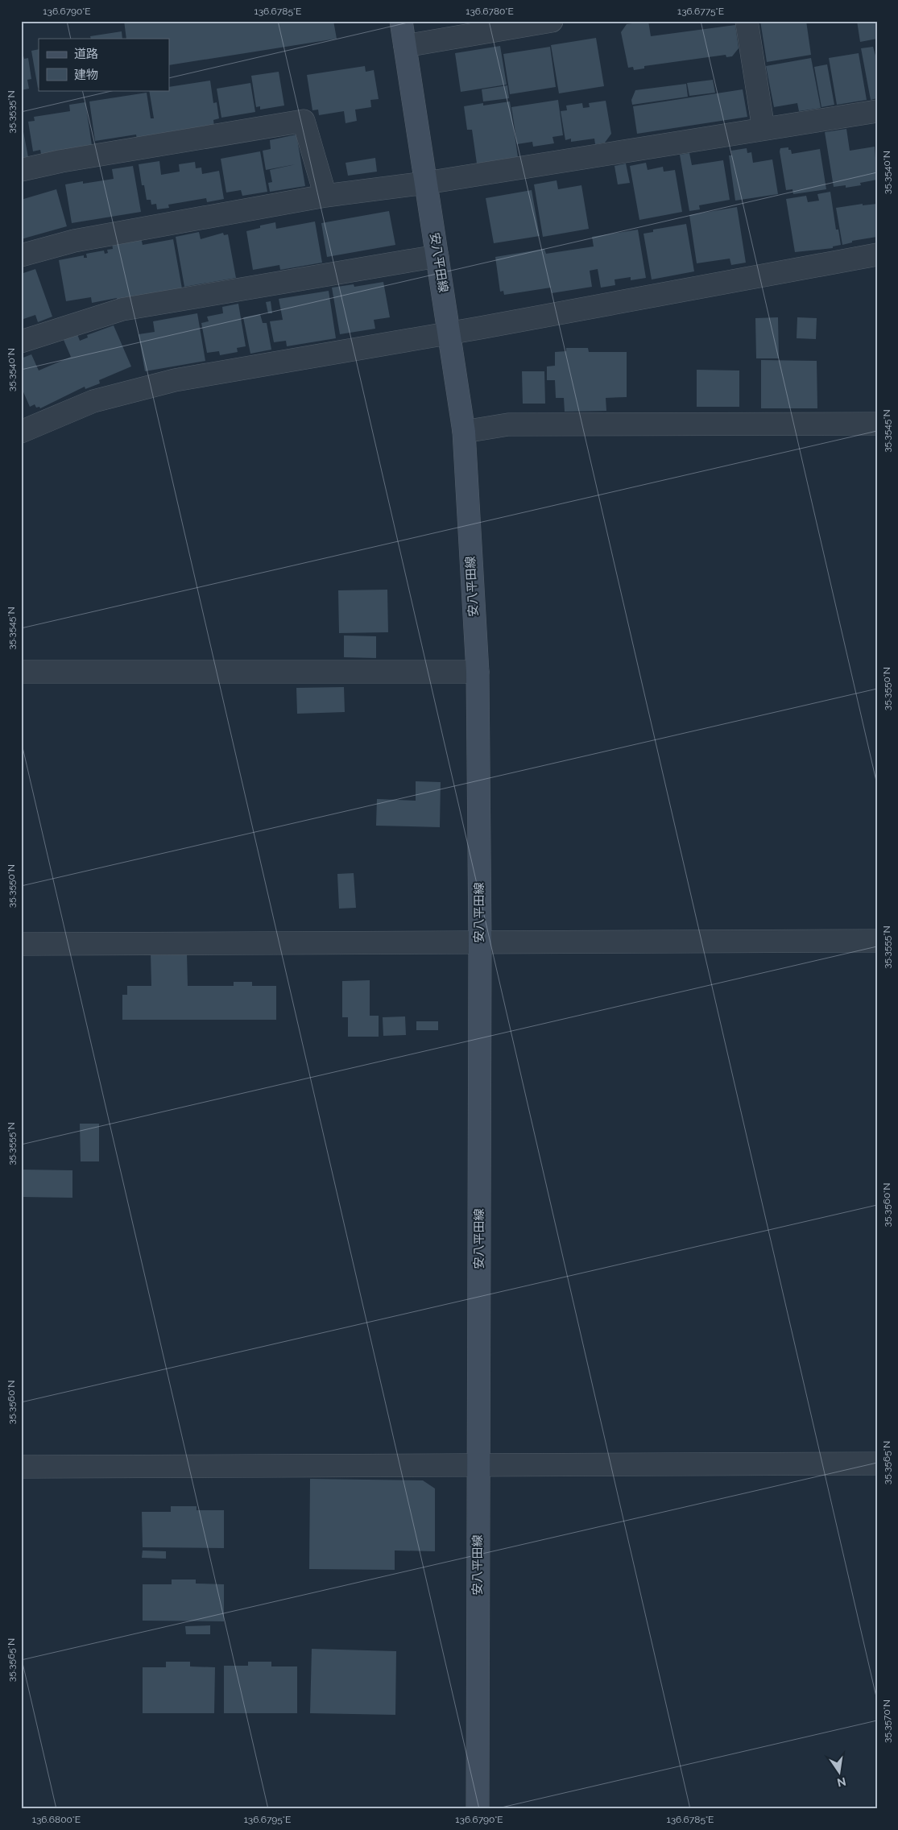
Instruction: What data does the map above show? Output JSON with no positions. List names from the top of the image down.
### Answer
{
  "streets": {
    "main road": ["安八平田線"]
  },
  "legend": ["道路", "建物"],
  "north": "bottom",
  "coordinates": [
    "136.6790°E",
    "136.6785°E",
    "136.6780°E",
    "136.6775°E",
    "35.3535°N",
    "35.3540°N",
    "35.3545°N",
    "35.3550°N",
    "35.3555°N",
    "35.3560°N",
    "35.3565°N",
    "35.3570°N",
    "136.6800°E",
    "136.6795°E"
  ]
}
